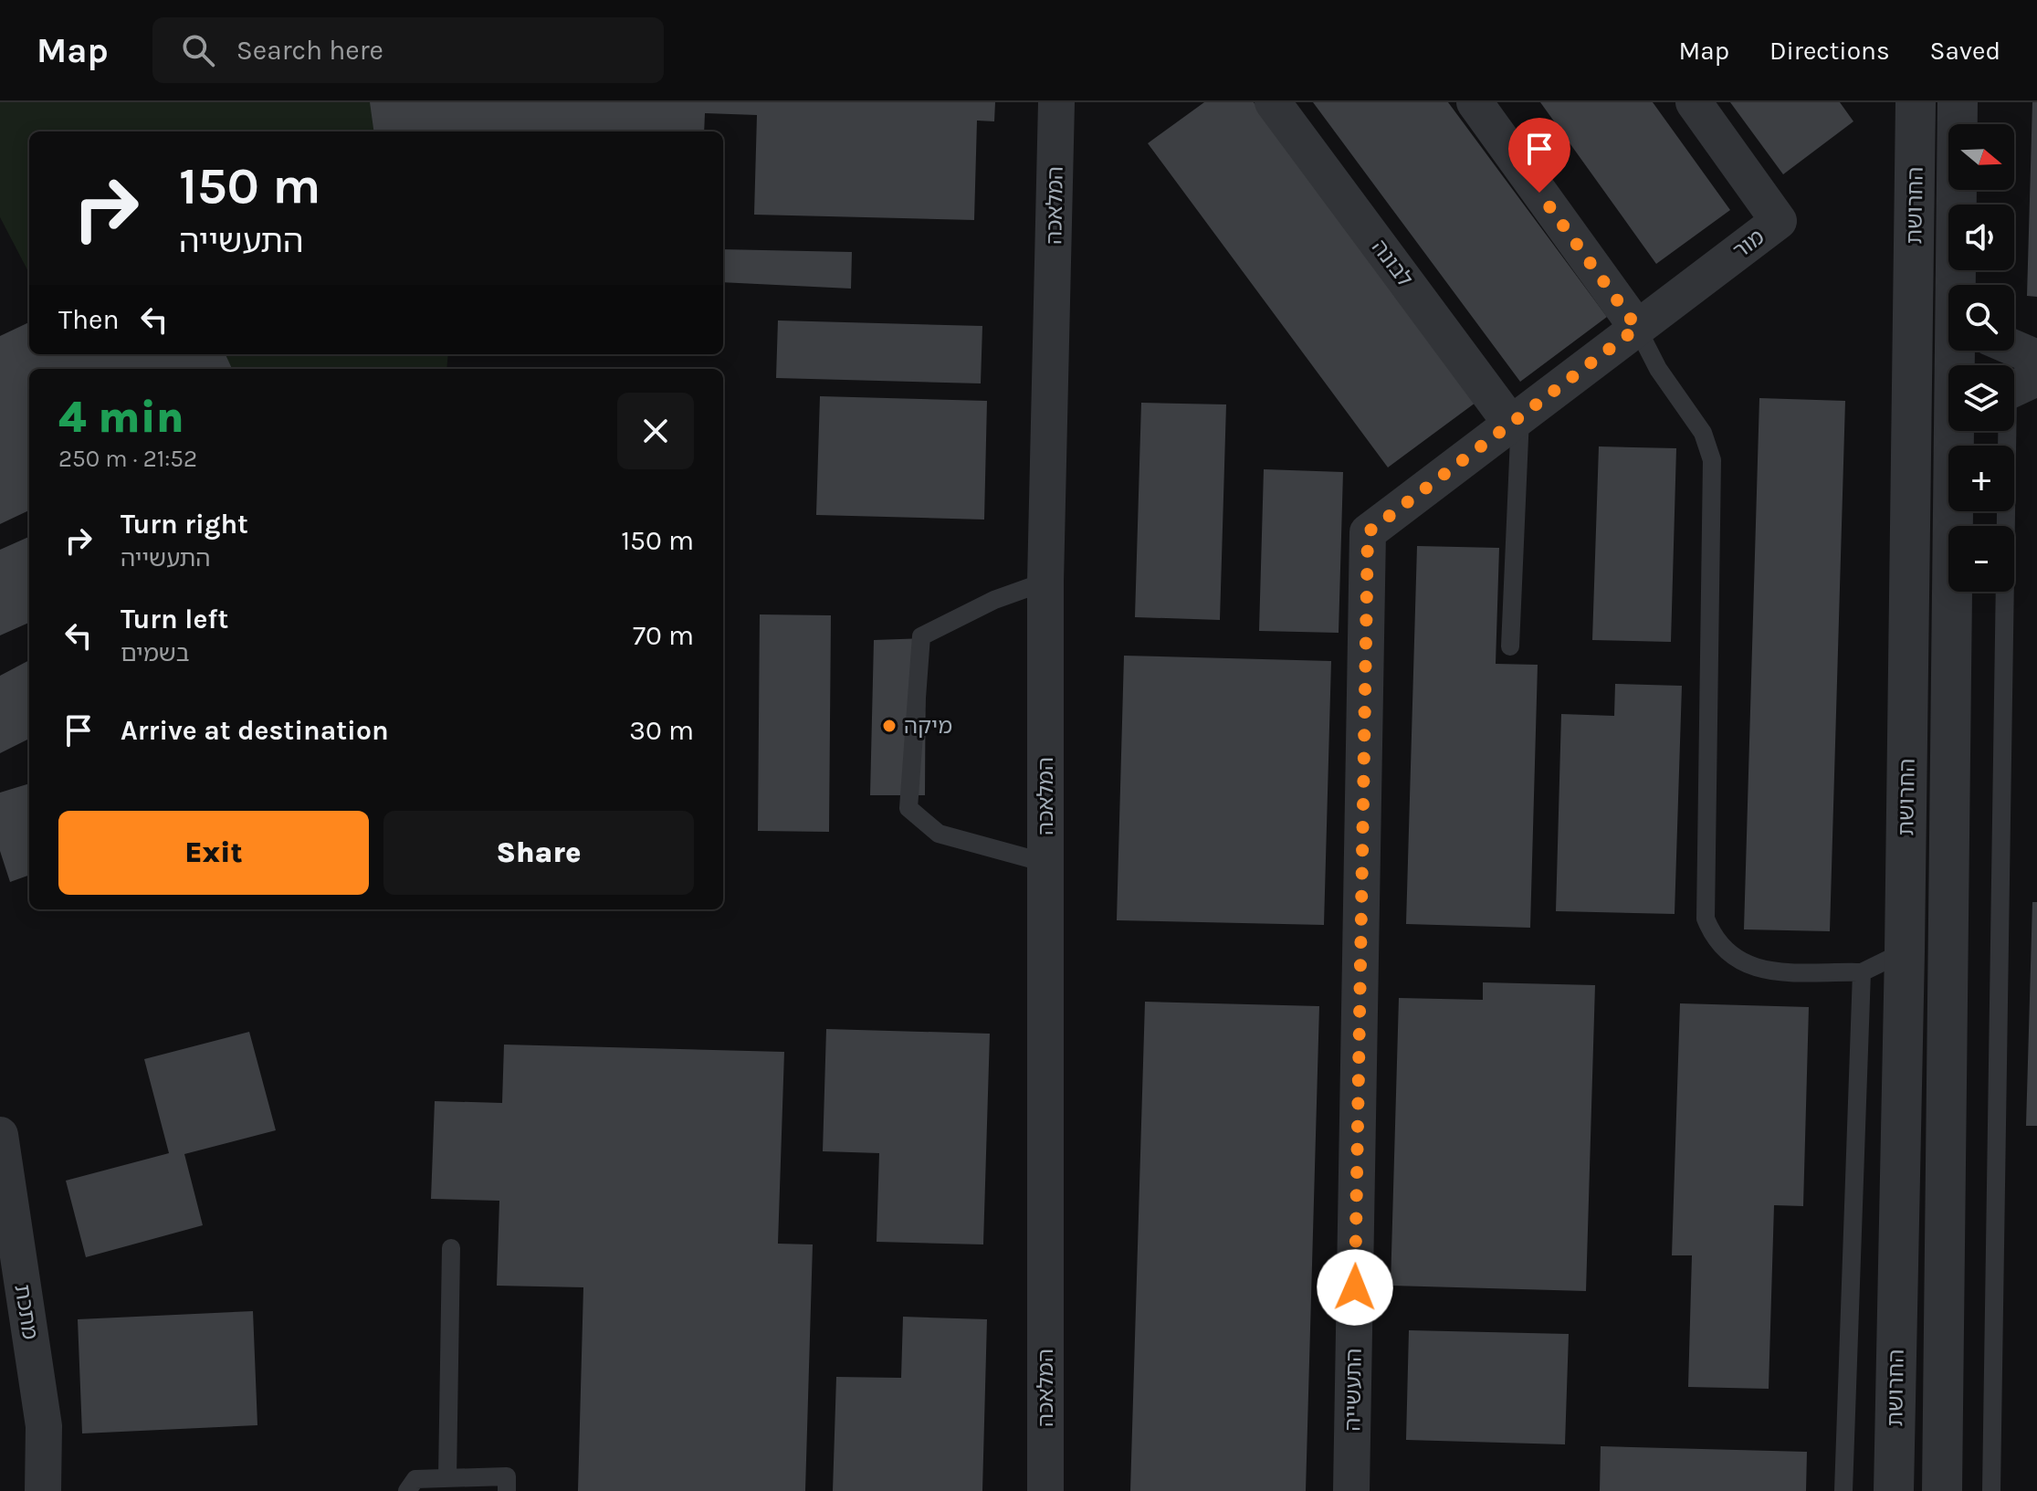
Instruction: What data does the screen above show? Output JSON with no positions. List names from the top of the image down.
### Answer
{
  "streets": {
    "street": [
      "המלאכה",
      "החרושת",
      "מור",
      "לבונה",
      "מתכת",
      "התעשייה"
    ]
  },
  "crossings": [
    ["מור", "התעשייה"],
    ["לבונה", "התעשייה"]
  ],
  "places": ["מיקה"],
  "north": "right",
  "page": {
    "header": "Map",
    "search": "Search here",
    "nav": ["Map", "Directions", "Saved"],
    "map_buttons": ["+", "−"],
    "turn": ["150 m", "התעשייה"],
    "then": "Then",
    "heading": ["4 min", "250 m · 21:52"],
    "list": [
      {
        "name": "Turn right",
        "note": "התעשייה",
        "value": "150 m"
      },
      {
        "name": "Turn left",
        "note": "בשמים",
        "value": "70 m"
      },
      {
        "name": "Arrive at destination",
        "value": "30 m"
      }
    ],
    "buttons": ["Exit", "Share"]
  }
}
